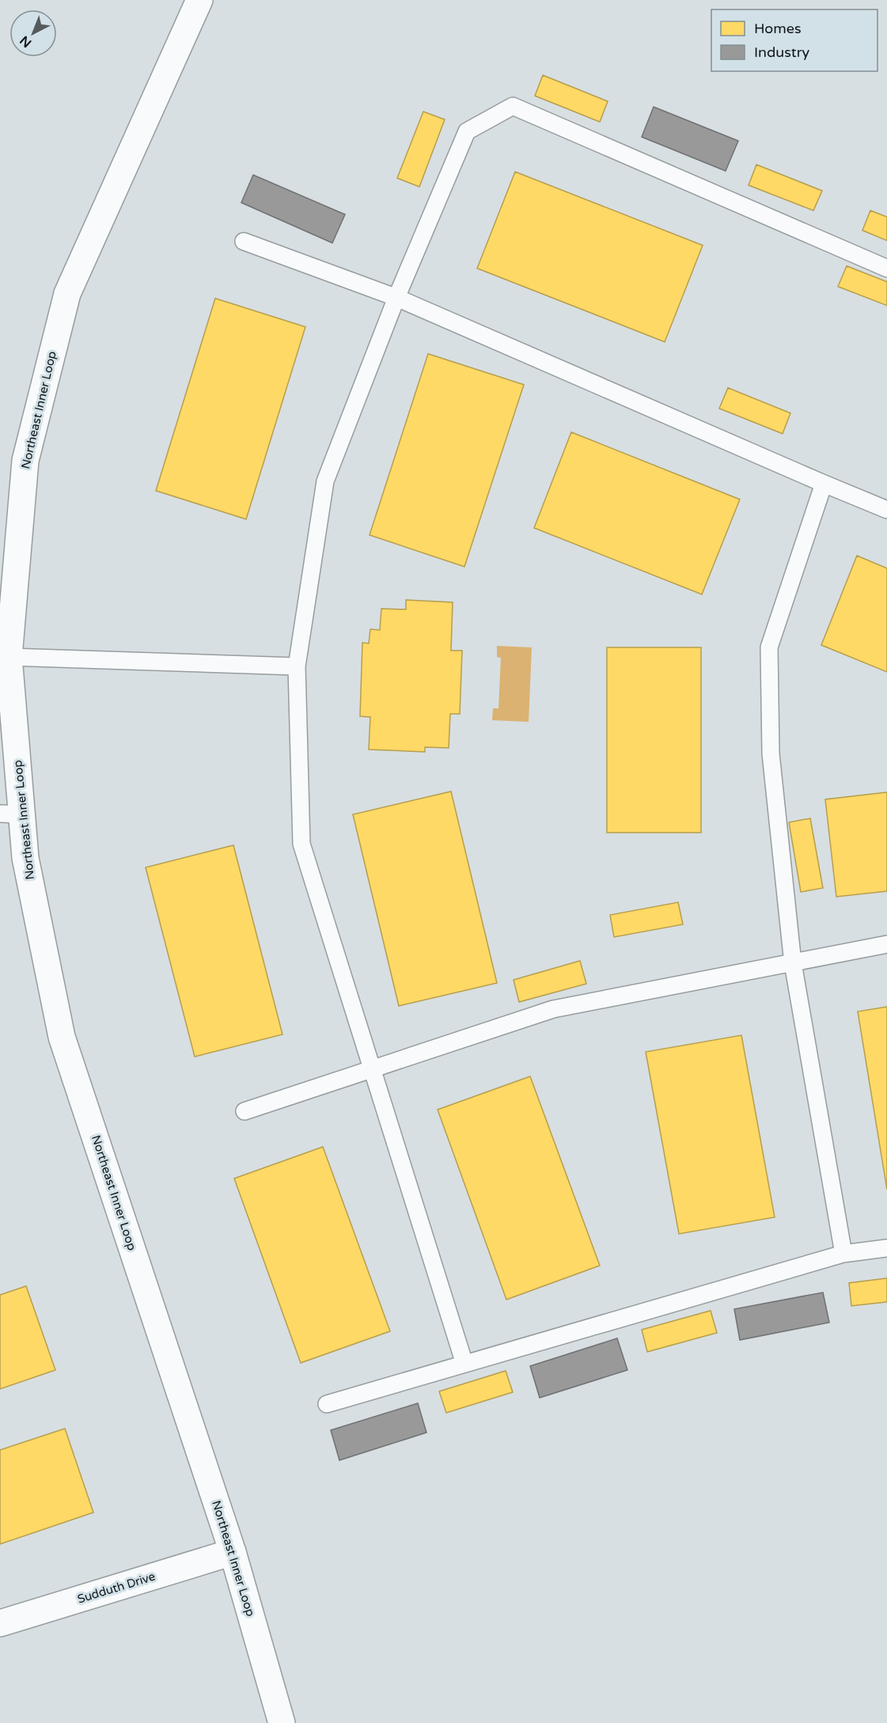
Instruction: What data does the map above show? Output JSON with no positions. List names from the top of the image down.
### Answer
{
  "streets": {
    "main road": ["Northeast Inner Loop", "Sudduth Drive"]
  },
  "crossings": [
    ["Northeast Inner Loop", "Sudduth Drive"]
  ],
  "legend": ["Homes", "Industry"],
  "north": "bottom left"
}
